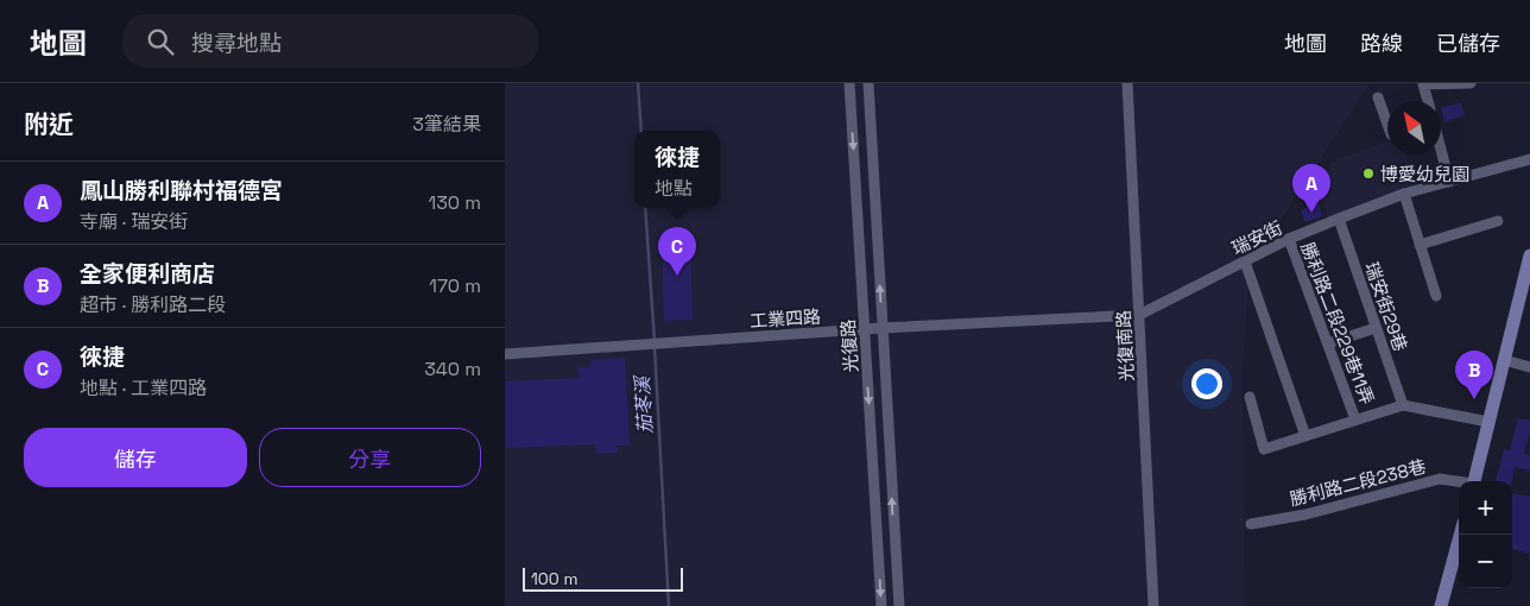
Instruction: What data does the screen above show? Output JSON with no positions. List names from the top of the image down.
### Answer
{
  "streets": {
    "street": [
      "瑞安街",
      "瑞安街29巷",
      "工業四路",
      "勝利路二段229巷11弄",
      "光復路",
      "光復南路",
      "勝利路二段238巷"
    ]
  },
  "crossings": [
    ["瑞安街", "瑞安街29巷"],
    ["瑞安街", "工業四路"],
    ["瑞安街", "勝利路二段229巷11弄"],
    ["瑞安街", "光復南路"],
    ["工業四路", "光復路"],
    ["工業四路", "光復南路"]
  ],
  "water": ["茄苳溪"],
  "places": ["博愛幼兒園"],
  "scale_bar": "100 m",
  "north": "top left",
  "page": {
    "header": "地圖",
    "search": "搜尋地點",
    "nav": ["地圖", "路線", "已儲存"],
    "heading": ["附近", "3筆結果"],
    "popup": ["徠捷", "地點"],
    "list": [
      {
        "mark": "A",
        "name": "鳳山勝利聯村福德宮",
        "note": "寺廟 · 瑞安街",
        "value": "130 m"
      },
      {
        "mark": "B",
        "name": "全家便利商店",
        "note": "超市 · 勝利路二段",
        "value": "170 m"
      },
      {
        "mark": "C",
        "name": "徠捷",
        "note": "地點 · 工業四路",
        "value": "340 m"
      }
    ],
    "pins": ["A", "C", "B"],
    "buttons": ["儲存", "分享"],
    "map_buttons": ["+", "−"],
    "scale": "100 m"
  }
}
